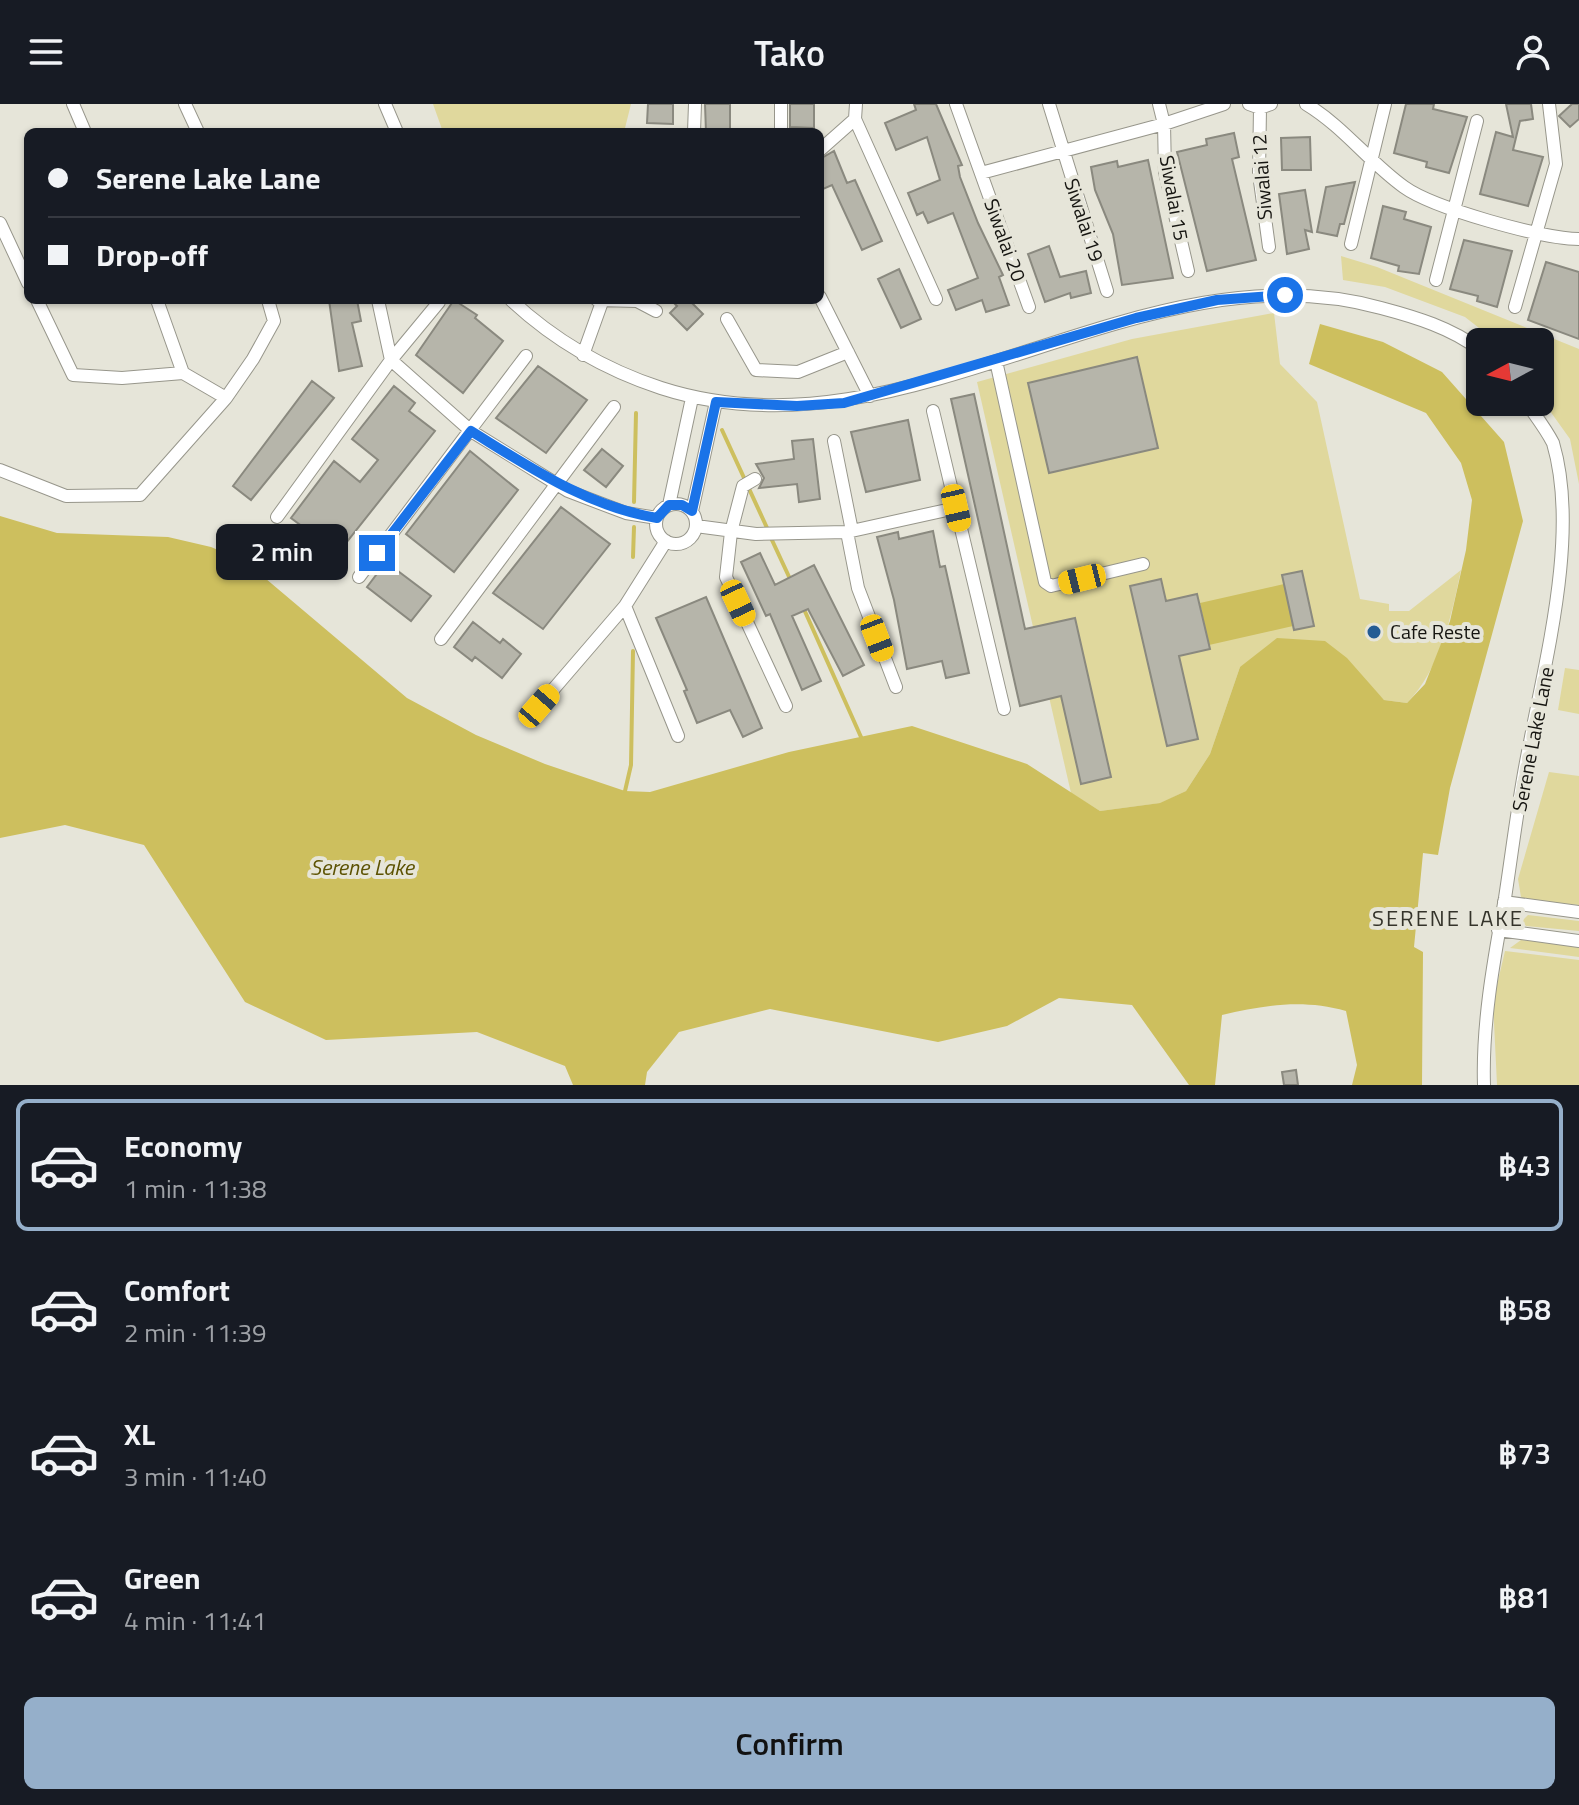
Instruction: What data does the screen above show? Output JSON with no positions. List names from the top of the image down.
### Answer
{
  "streets": {
    "street": [
      "Siwalai 12",
      "Siwalai 15",
      "Siwalai 19",
      "Siwalai 20",
      "Serene Lake Lane"
    ]
  },
  "districts": ["SERENE LAKE"],
  "water": ["Serene Lake"],
  "places": ["Cafe Reste"],
  "north": "left",
  "page": {
    "header": "Tako",
    "banner": ["Serene Lake Lane", "Drop-off"],
    "bubble": "2 min",
    "list": [
      {
        "name": "Economy",
        "note": "1 min · 11:38",
        "value": "฿43"
      },
      {
        "name": "Comfort",
        "note": "2 min · 11:39",
        "value": "฿58"
      },
      {
        "name": "XL",
        "note": "3 min · 11:40",
        "value": "฿73"
      },
      {
        "name": "Green",
        "note": "4 min · 11:41",
        "value": "฿81"
      }
    ],
    "buttons": "Confirm"
  }
}
